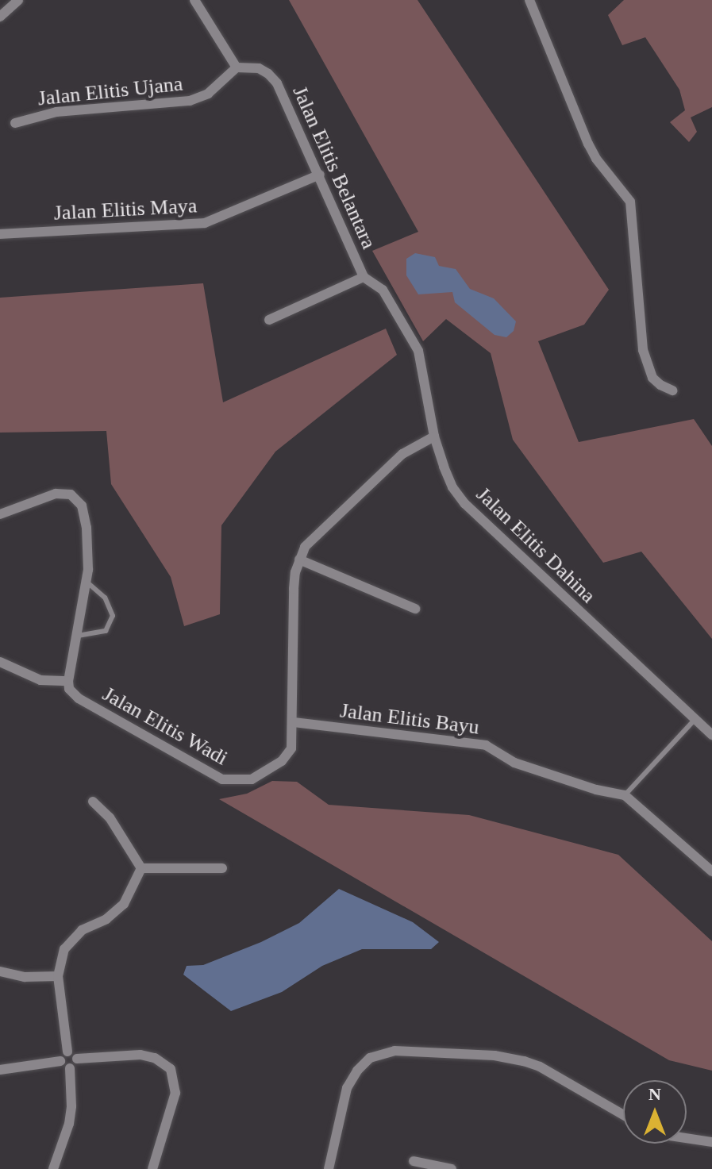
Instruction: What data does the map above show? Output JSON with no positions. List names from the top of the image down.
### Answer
{
  "streets": {
    "street": [
      "Jalan Elitis Ujana",
      "Jalan Elitis Belantara",
      "Jalan Elitis Maya",
      "Jalan Elitis Dahina",
      "Jalan Elitis Bayu",
      "Jalan Elitis Wadi"
    ]
  },
  "crossings": [
    ["Jalan Elitis Ujana", "Jalan Elitis Belantara"],
    ["Jalan Elitis Belantara", "Jalan Elitis Maya"],
    ["Jalan Elitis Belantara", "Jalan Elitis Dahina"],
    ["Jalan Elitis Bayu", "Jalan Elitis Wadi"]
  ],
  "north": "top"
}
